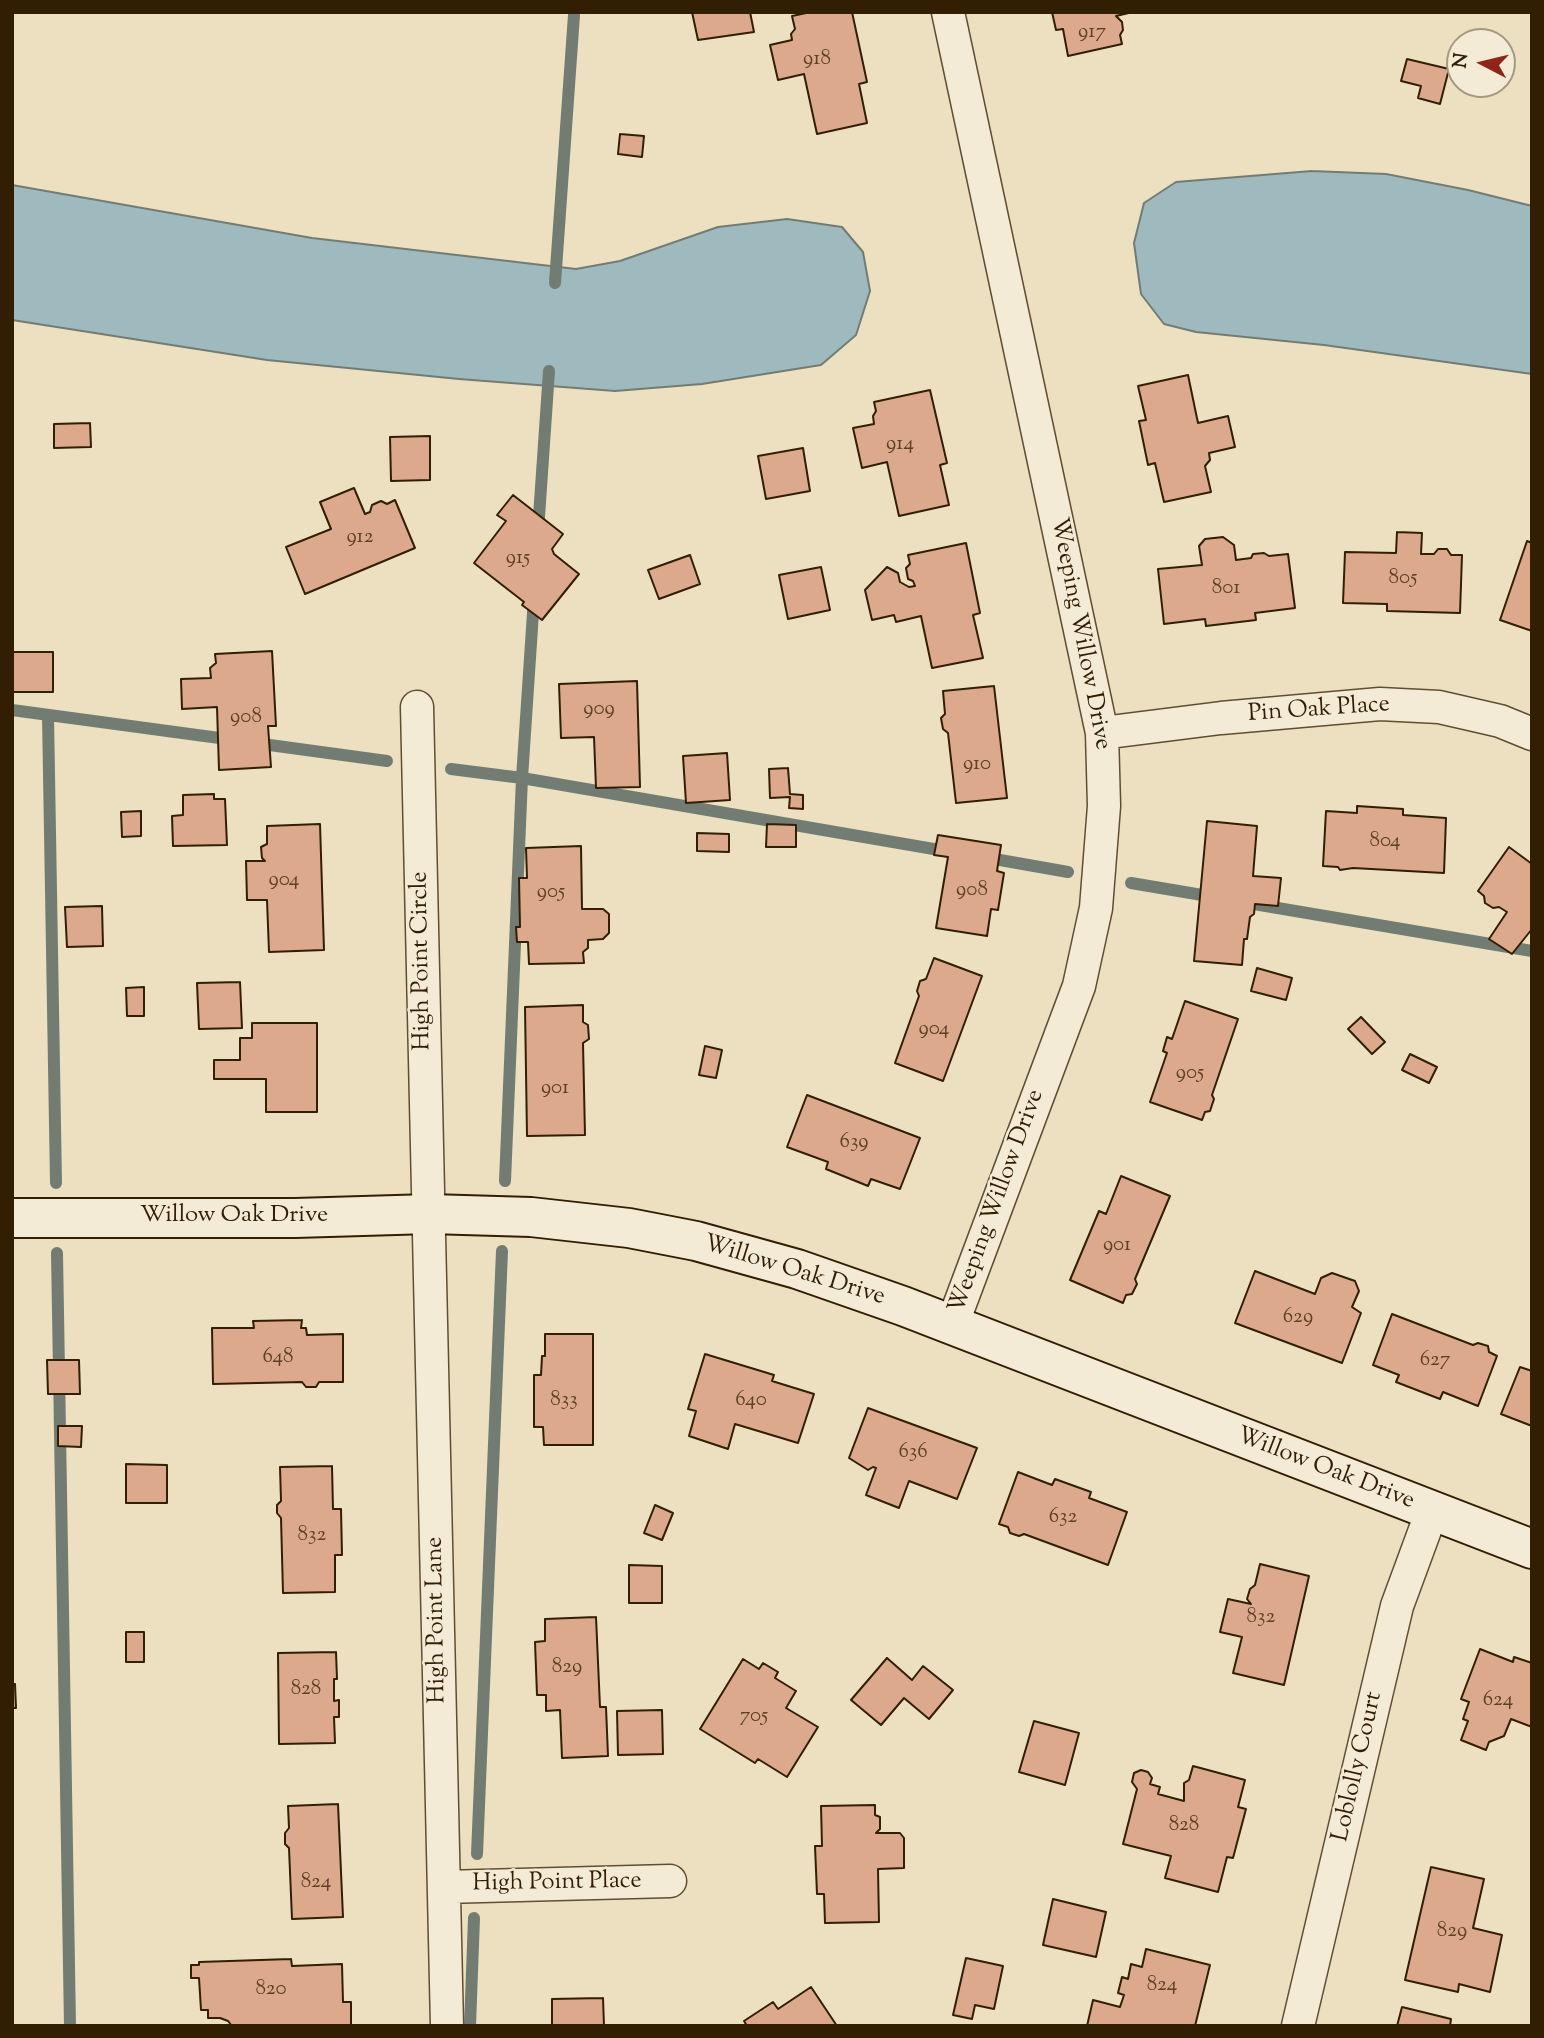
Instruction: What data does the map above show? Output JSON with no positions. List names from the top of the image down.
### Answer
{
  "streets": {
    "street": [
      "Weeping Willow Drive",
      "Pin Oak Place",
      "High Point Circle",
      "Willow Oak Drive",
      "High Point Lane",
      "Loblolly Court",
      "High Point Place"
    ]
  },
  "crossings": [
    ["Weeping Willow Drive", "Pin Oak Place"],
    ["Weeping Willow Drive", "Willow Oak Drive"],
    ["High Point Circle", "Willow Oak Drive"],
    ["High Point Circle", "High Point Lane"],
    ["Willow Oak Drive", "High Point Lane"],
    ["Willow Oak Drive", "Loblolly Court"],
    ["High Point Lane", "High Point Place"]
  ],
  "house_numbers": [
    "917",
    "918",
    "914",
    "912",
    "915",
    "805",
    "801",
    "909",
    "908",
    "910",
    "804",
    "904",
    "908",
    "905",
    "904",
    "905",
    "901",
    "639",
    "901",
    "629",
    "648",
    "627",
    "833",
    "640",
    "636",
    "632",
    "832",
    "832",
    "829",
    "828",
    "624",
    "705",
    "828",
    "824",
    "829",
    "824",
    "820"
  ],
  "north": "left"
}
